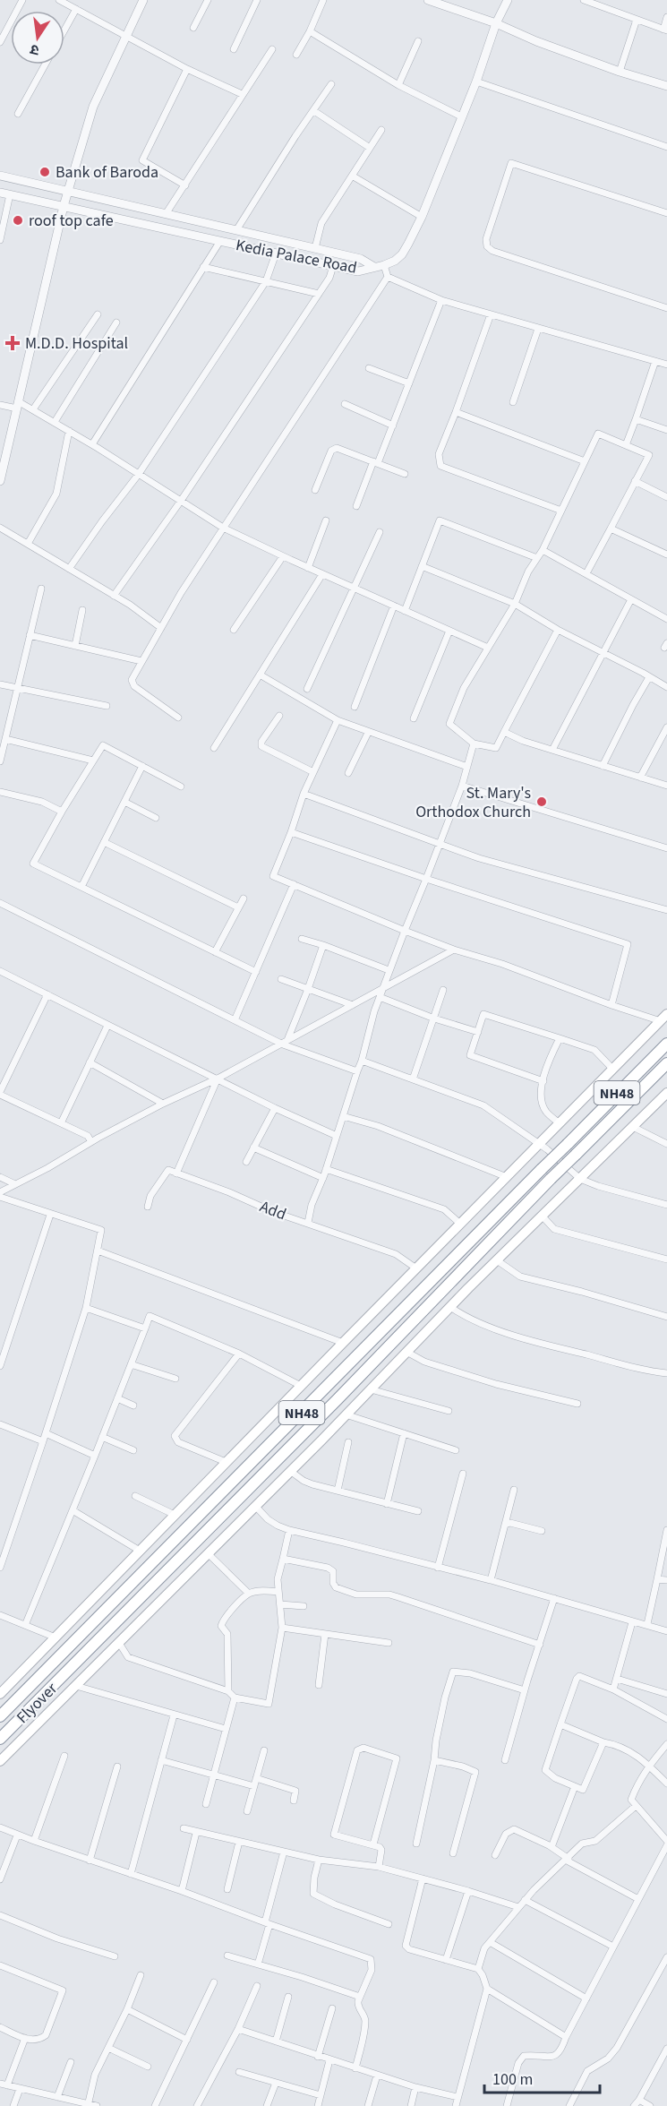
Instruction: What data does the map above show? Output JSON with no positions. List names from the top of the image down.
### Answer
{
  "streets": {
    "highway": ["NH48", "Flyover"],
    "street": ["Kedia Palace Road", "Add"]
  },
  "places": {
    "other": ["Bank of Baroda", "roof top cafe", "St. Mary's Orthodox Church"],
    "health": ["M.D.D. Hospital"]
  },
  "scale_bar": "100 m",
  "north": "bottom"
}
